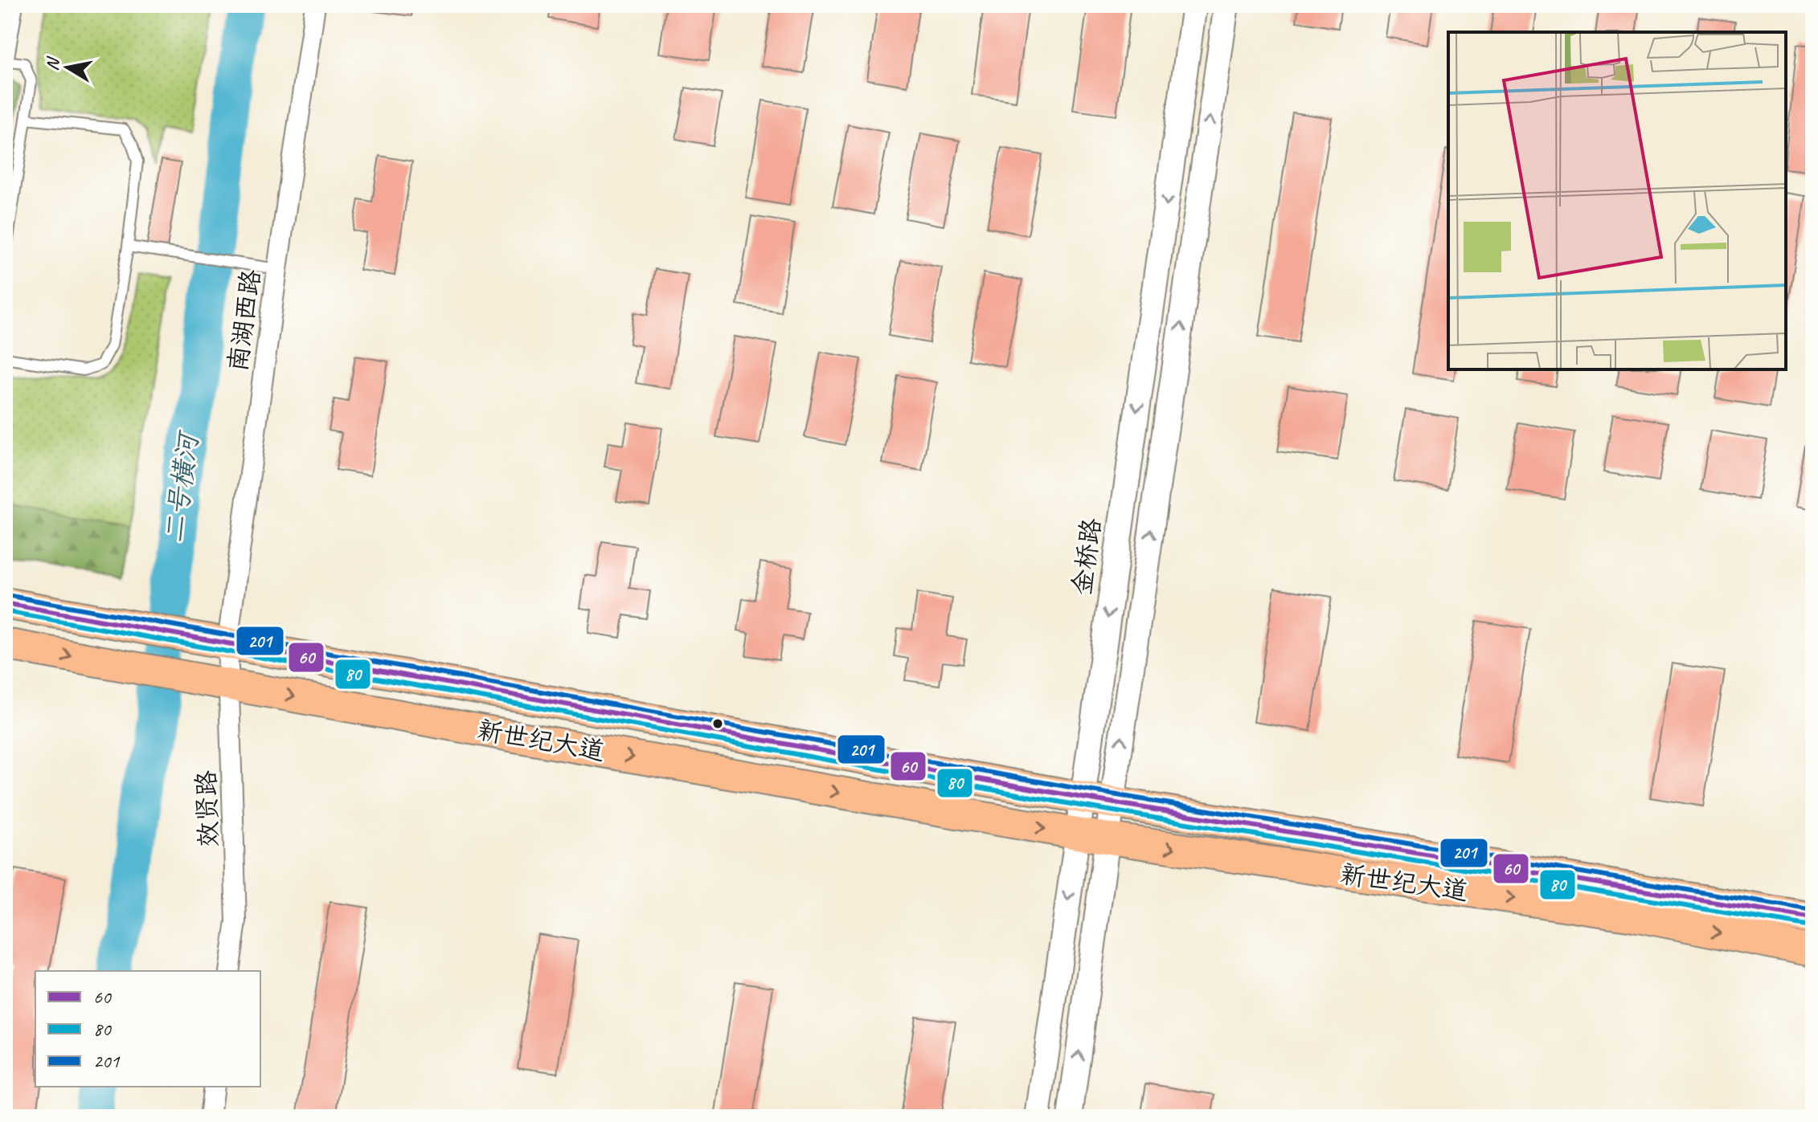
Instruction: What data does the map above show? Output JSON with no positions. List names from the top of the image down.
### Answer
{
  "streets": {
    "main road": ["新世纪大道"],
    "street": ["南湖西路", "金桥路", "效贤路"]
  },
  "crossings": [
    ["南湖西路", "新世纪大道"],
    ["南湖西路", "效贤路"],
    ["金桥路", "新世纪大道"],
    ["新世纪大道", "效贤路"]
  ],
  "water": ["二号横河"],
  "lines": ["transit line 201", "transit line 60", "transit line 80"],
  "legend": ["60", "80", "201"],
  "north": "left"
}
